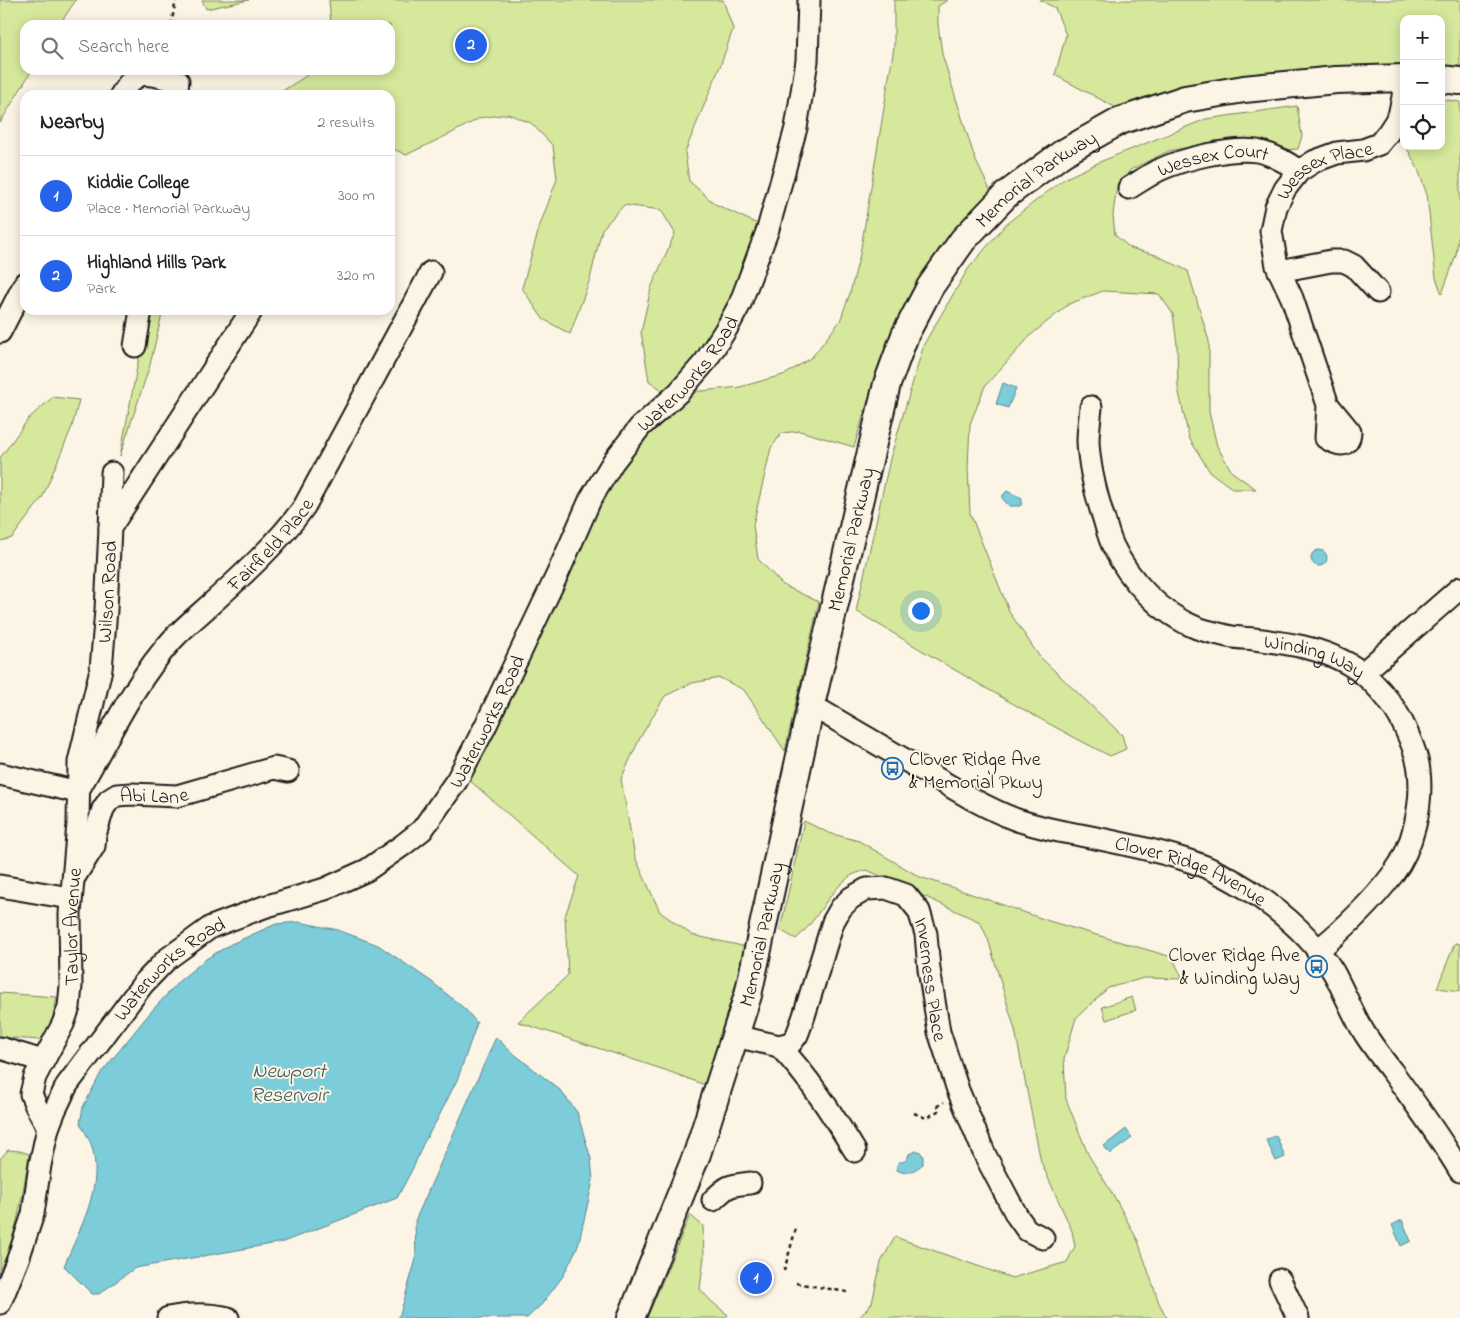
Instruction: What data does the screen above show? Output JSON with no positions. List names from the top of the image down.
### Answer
{
  "streets": {
    "main road": ["Memorial Parkway"],
    "street": [
      "Wessex Court",
      "Wessex Place",
      "Waterworks Road",
      "Fairfield Place",
      "Wilson Road",
      "Winding Way",
      "Abi Lane",
      "Clover Ridge Avenue",
      "Taylor Avenue",
      "Inverness Place"
    ]
  },
  "crossings": [
    ["Wessex Court", "Wessex Place"],
    ["Memorial Parkway", "Clover Ridge Avenue"],
    ["Waterworks Road", "Taylor Avenue"],
    ["Fairfield Place", "Wilson Road"],
    ["Fairfield Place", "Taylor Avenue"],
    ["Wilson Road", "Taylor Avenue"],
    ["Winding Way", "Clover Ridge Avenue"],
    ["Abi Lane", "Taylor Avenue"]
  ],
  "water": ["Newport Reservoir"],
  "places": {
    "bus stop": ["Clover Ridge Ave & Memorial Pkwy", "Clover Ridge Ave & Winding Way"]
  },
  "page": {
    "map_buttons": ["+", "−"],
    "search": "Search here",
    "pins": ["2", "1"],
    "heading": ["Nearby", "2 results"],
    "list": [
      {
        "mark": "1",
        "name": "Kiddie College",
        "note": "Place · Memorial Parkway",
        "value": "300 m"
      },
      {
        "mark": "2",
        "name": "Highland Hills Park",
        "note": "Park",
        "value": "320 m"
      }
    ]
  }
}
